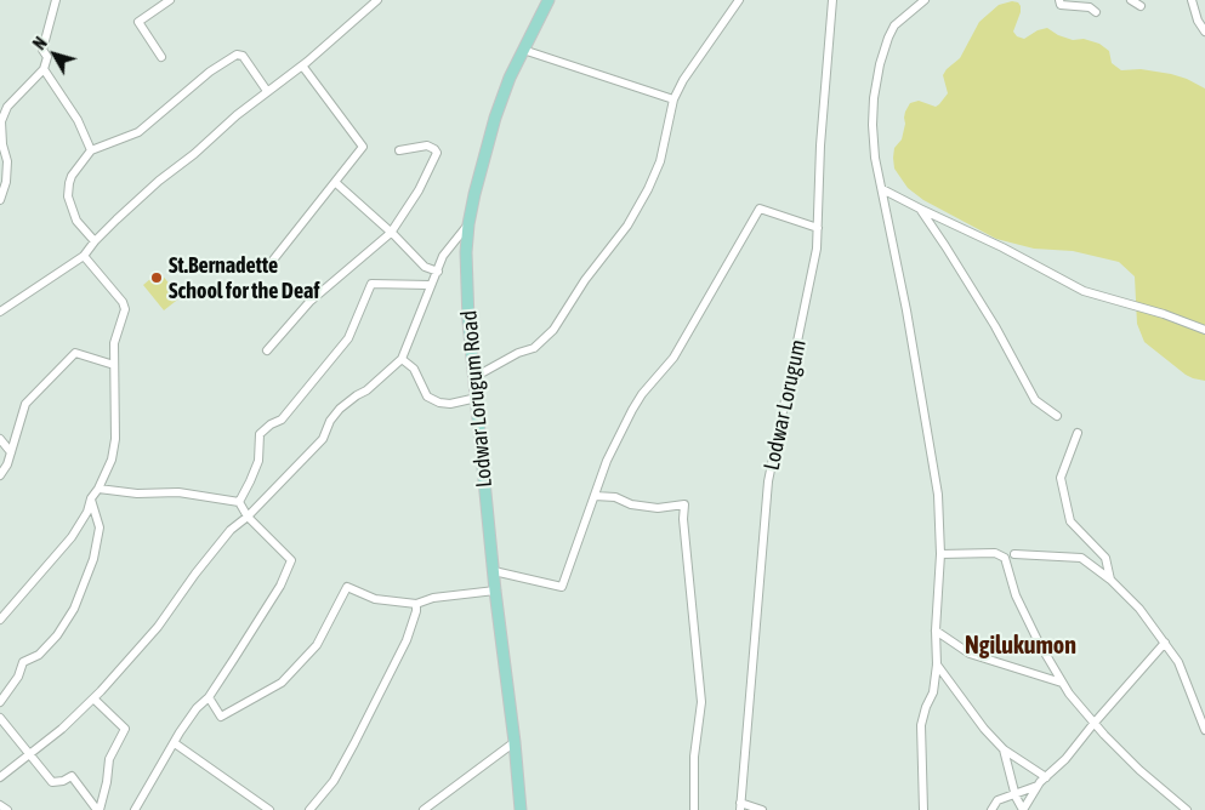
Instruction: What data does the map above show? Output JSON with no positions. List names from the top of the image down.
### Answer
{
  "streets": {
    "main road": ["Lodwar Lorugum Road"],
    "street": ["Lodwar Lorugum"]
  },
  "districts": ["Ngilukumon"],
  "places": ["St.Bernadette School for the Deaf"],
  "north": "top left"
}
